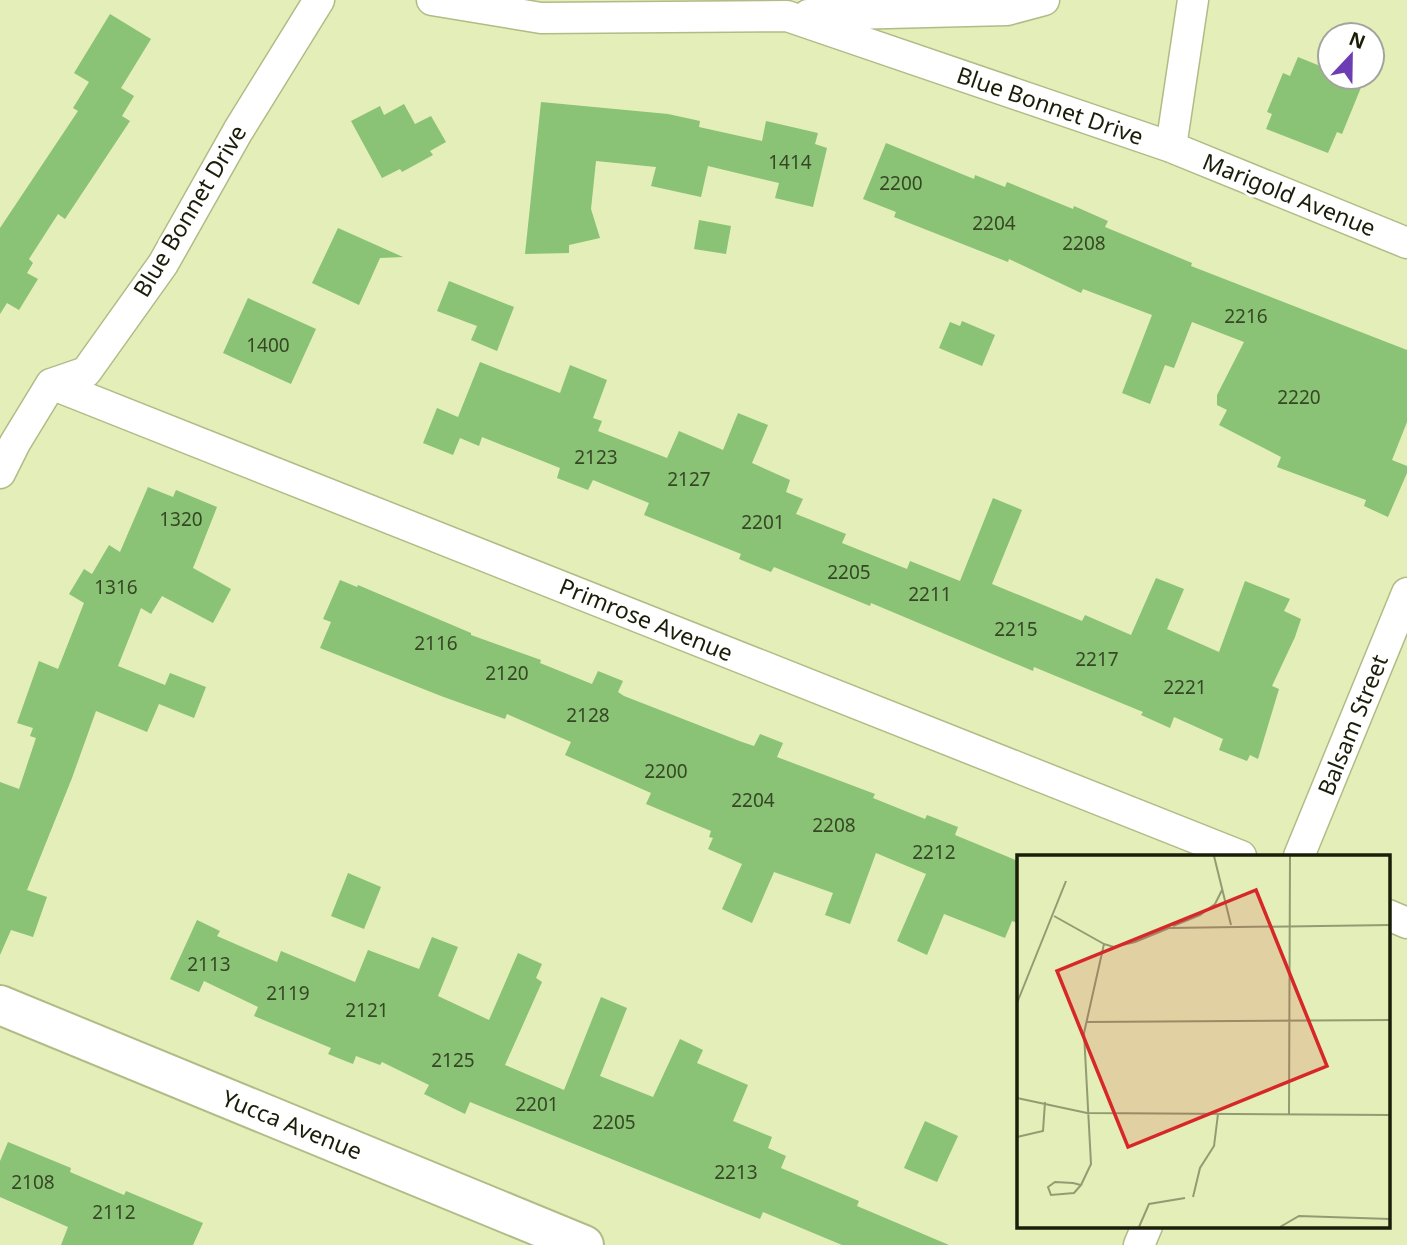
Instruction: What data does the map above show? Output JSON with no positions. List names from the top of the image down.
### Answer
{
  "streets": {
    "street": [
      "Blue Bonnet Drive",
      "Marigold Avenue",
      "Primrose Avenue",
      "Balsam Street",
      "Yucca Avenue"
    ]
  },
  "crossings": [
    ["Blue Bonnet Drive", "Marigold Avenue"],
    ["Blue Bonnet Drive", "Primrose Avenue"]
  ],
  "house_numbers": [
    "1414",
    "2200",
    "2204",
    "2208",
    "2216",
    "1400",
    "2220",
    "2123",
    "2127",
    "1320",
    "2201",
    "2205",
    "1316",
    "2211",
    "2215",
    "2116",
    "2217",
    "2120",
    "2221",
    "2128",
    "2200",
    "2204",
    "2208",
    "2212",
    "2113",
    "2119",
    "2121",
    "2125",
    "2201",
    "2205",
    "2213",
    "2108",
    "2112"
  ],
  "north": "top"
}
